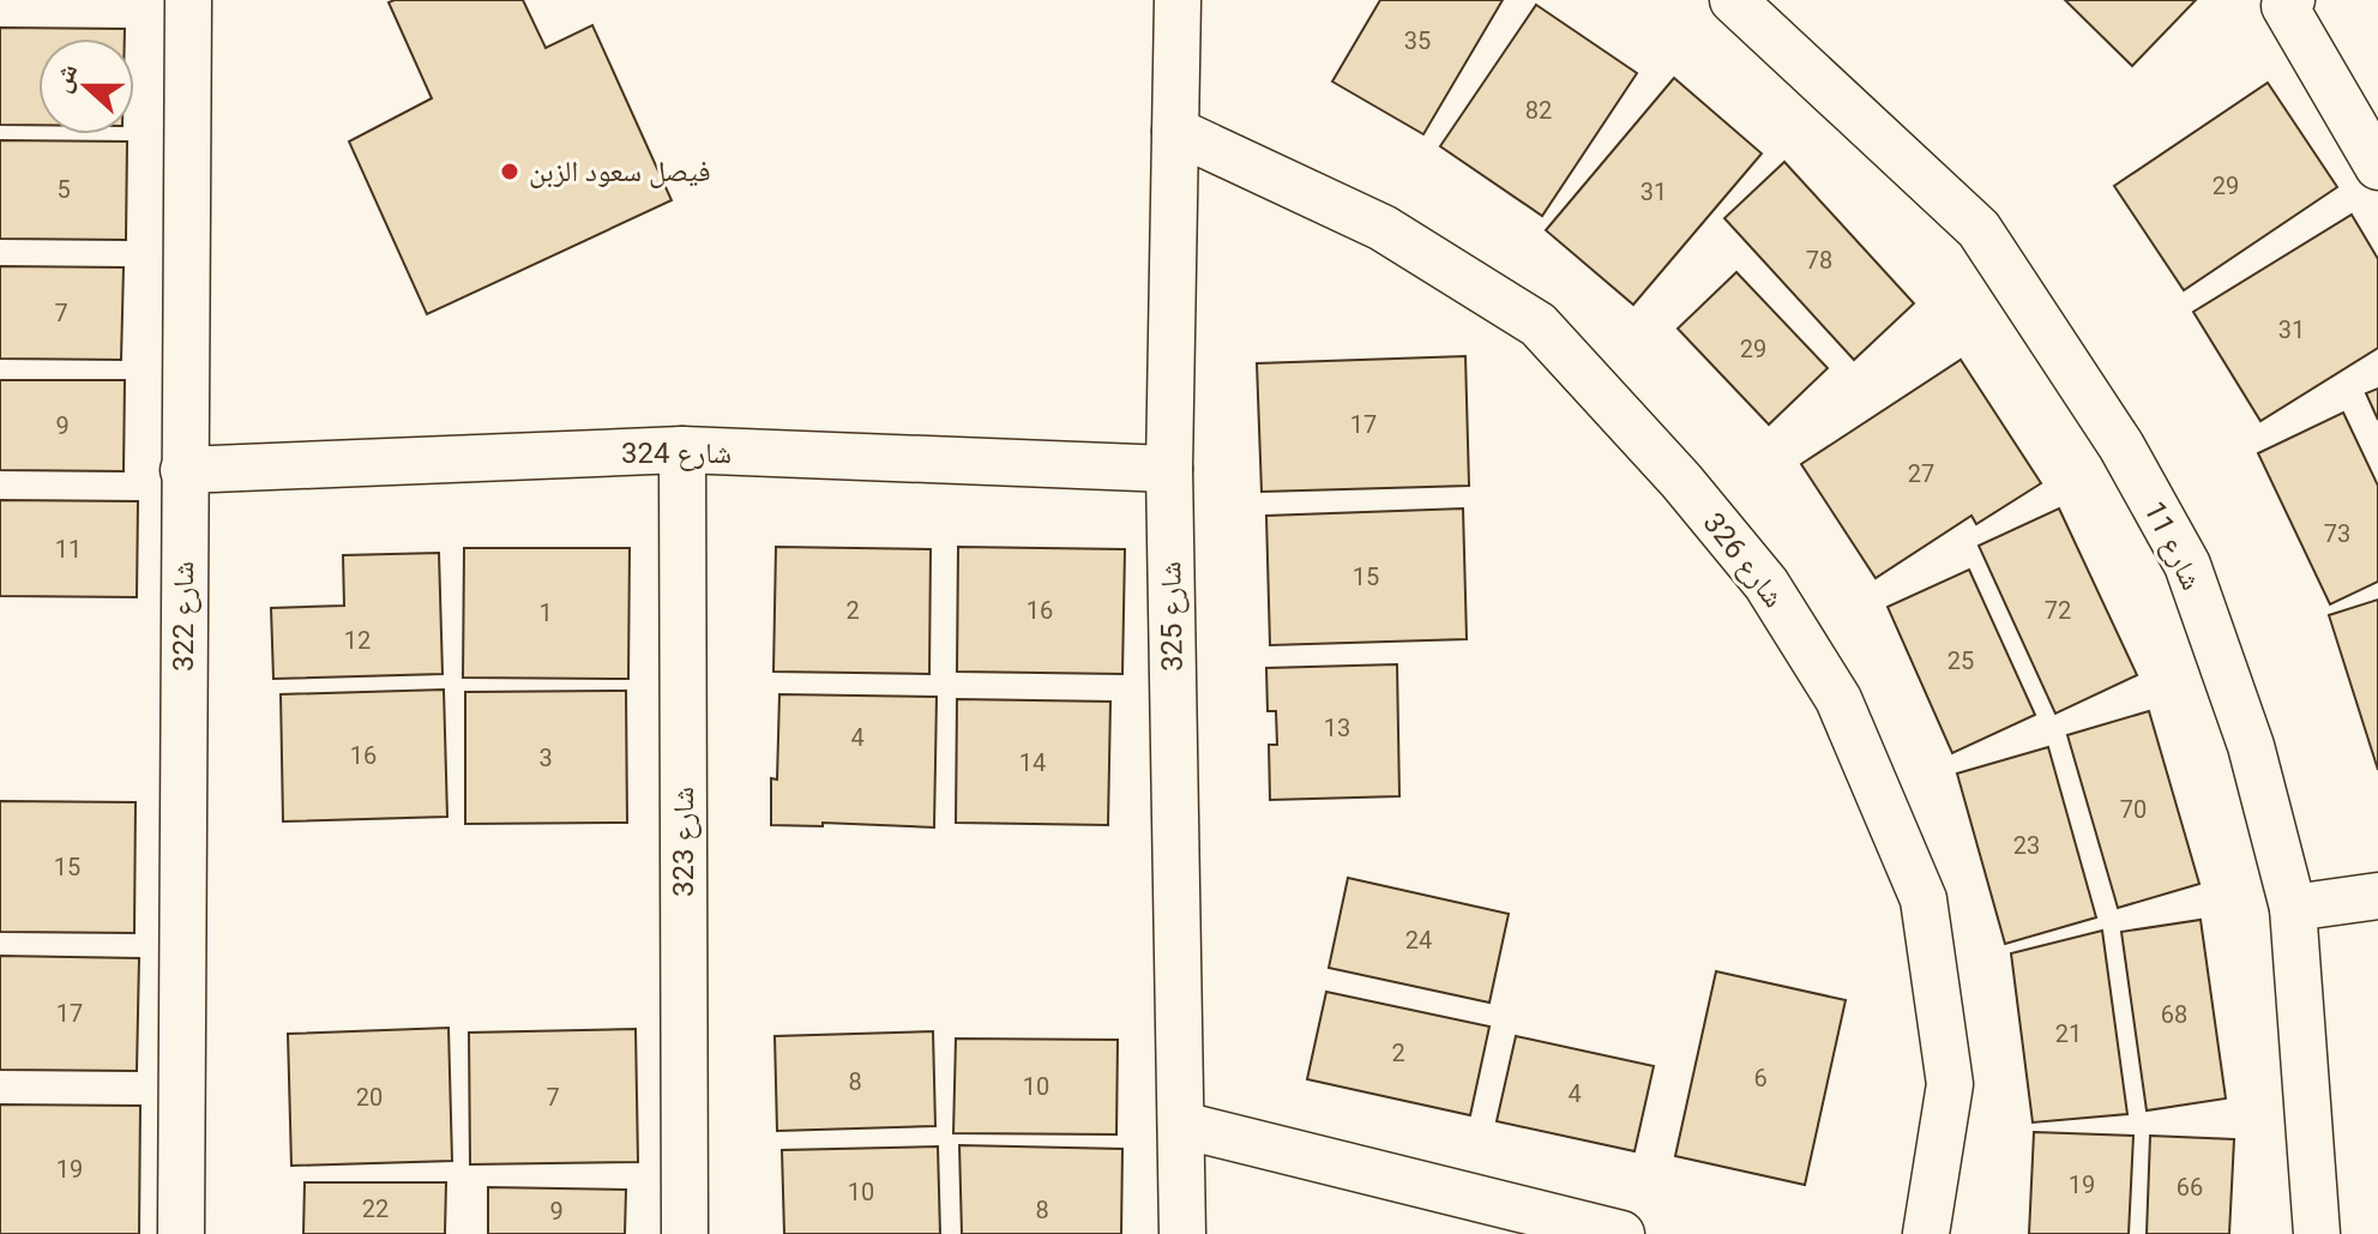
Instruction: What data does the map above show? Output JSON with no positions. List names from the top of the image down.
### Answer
{
  "streets": {
    "street": [
      "شارع 324",
      "شارع 11",
      "شارع 326",
      "شارع 322",
      "شارع 325",
      "شارع 323"
    ]
  },
  "crossings": [
    ["شارع 324", "شارع 322"],
    ["شارع 324", "شارع 325"],
    ["شارع 324", "شارع 323"],
    ["شارع 326", "شارع 325"]
  ],
  "places": ["فيصل سعود الزبن"],
  "house_numbers": [
    "35",
    "82",
    "29",
    "5",
    "31",
    "78",
    "7",
    "31",
    "29",
    "17",
    "9",
    "27",
    "73",
    "11",
    "15",
    "2",
    "16",
    "72",
    "1",
    "12",
    "25",
    "13",
    "4",
    "16",
    "3",
    "14",
    "70",
    "23",
    "15",
    "24",
    "17",
    "68",
    "21",
    "2",
    "6",
    "8",
    "10",
    "4",
    "20",
    "7",
    "19",
    "19",
    "66",
    "10",
    "22",
    "8",
    "9"
  ],
  "north": "left"
}
